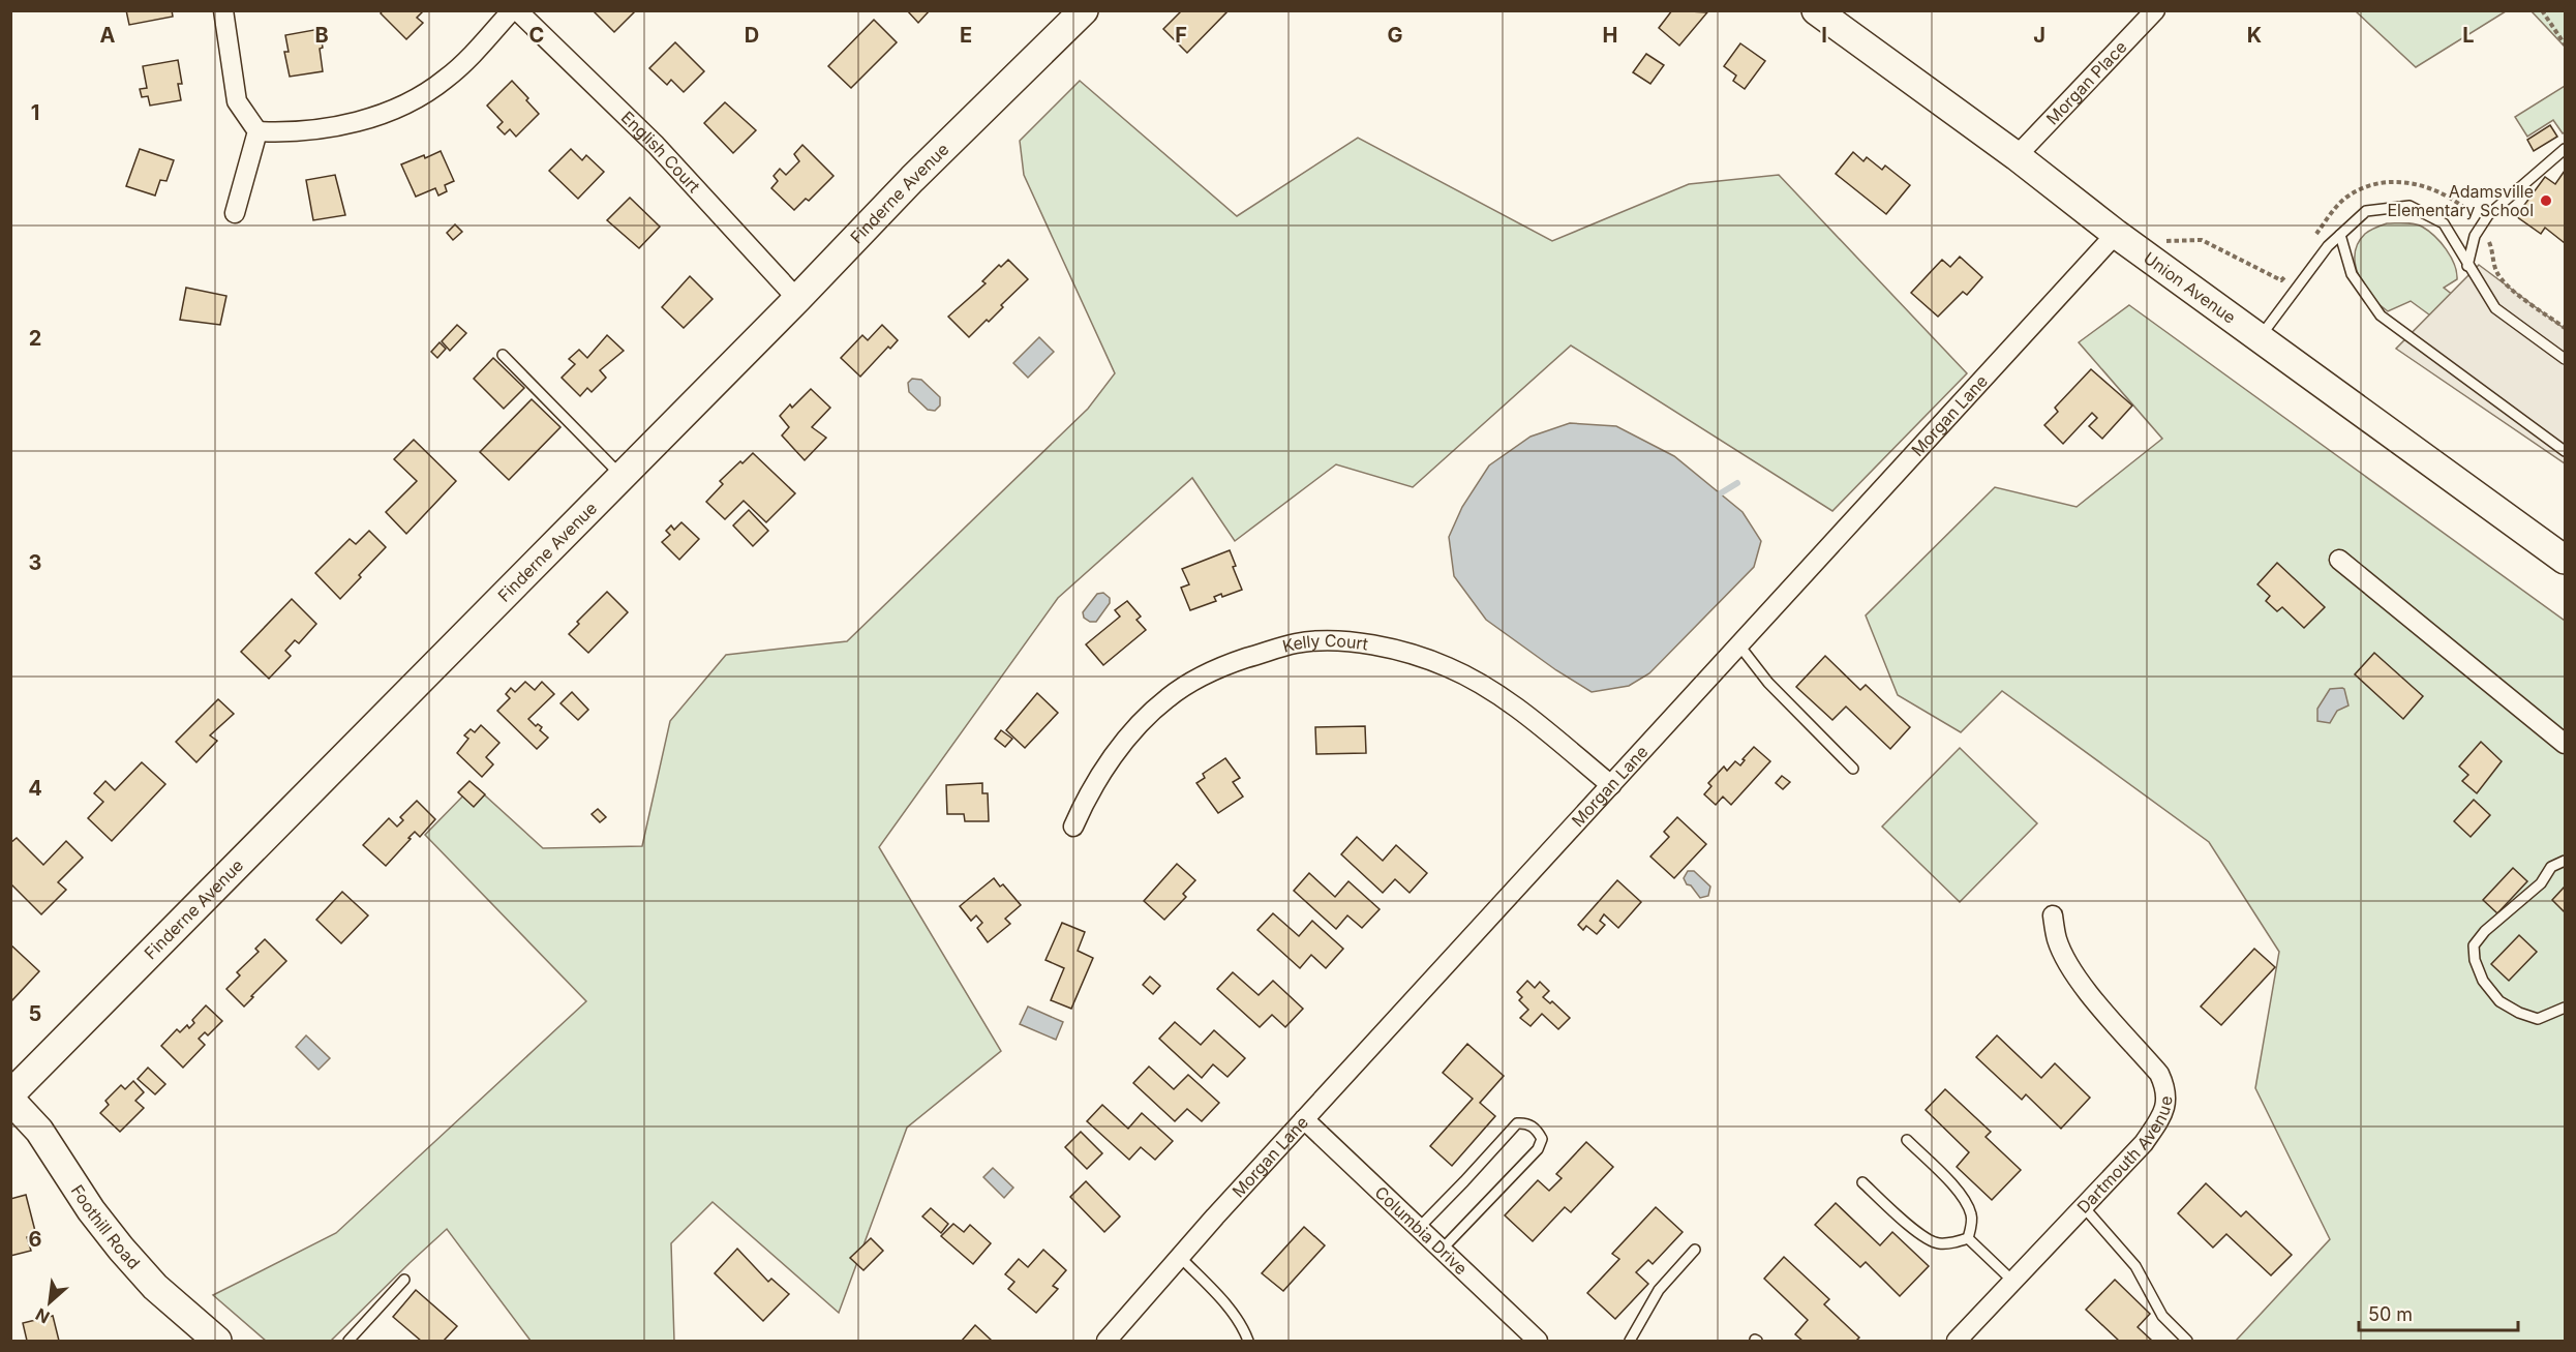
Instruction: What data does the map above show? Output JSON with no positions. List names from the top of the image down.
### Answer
{
  "streets": {
    "main road": ["Finderne Avenue", "Union Avenue", "Foothill Road"],
    "street": [
      "Morgan Place",
      "English Court",
      "Morgan Lane",
      "Kelly Court",
      "Dartmouth Avenue",
      "Columbia Drive"
    ]
  },
  "crossings": [
    ["Morgan Place", "Union Avenue"],
    ["English Court", "Finderne Avenue"],
    ["Union Avenue", "Morgan Lane"],
    ["Morgan Lane", "Kelly Court"],
    ["Morgan Lane", "Columbia Drive"]
  ],
  "places": ["Adamsville Elementary School"],
  "scale_bar": "50 m",
  "north": "bottom left",
  "grid": {
    "columns": [
      "A",
      "B",
      "C",
      "D",
      "E",
      "F",
      "G",
      "H",
      "I",
      "J",
      "K",
      "L"
    ],
    "rows": [
      "1",
      "2",
      "3",
      "4",
      "5",
      "6"
    ]
  }
}
